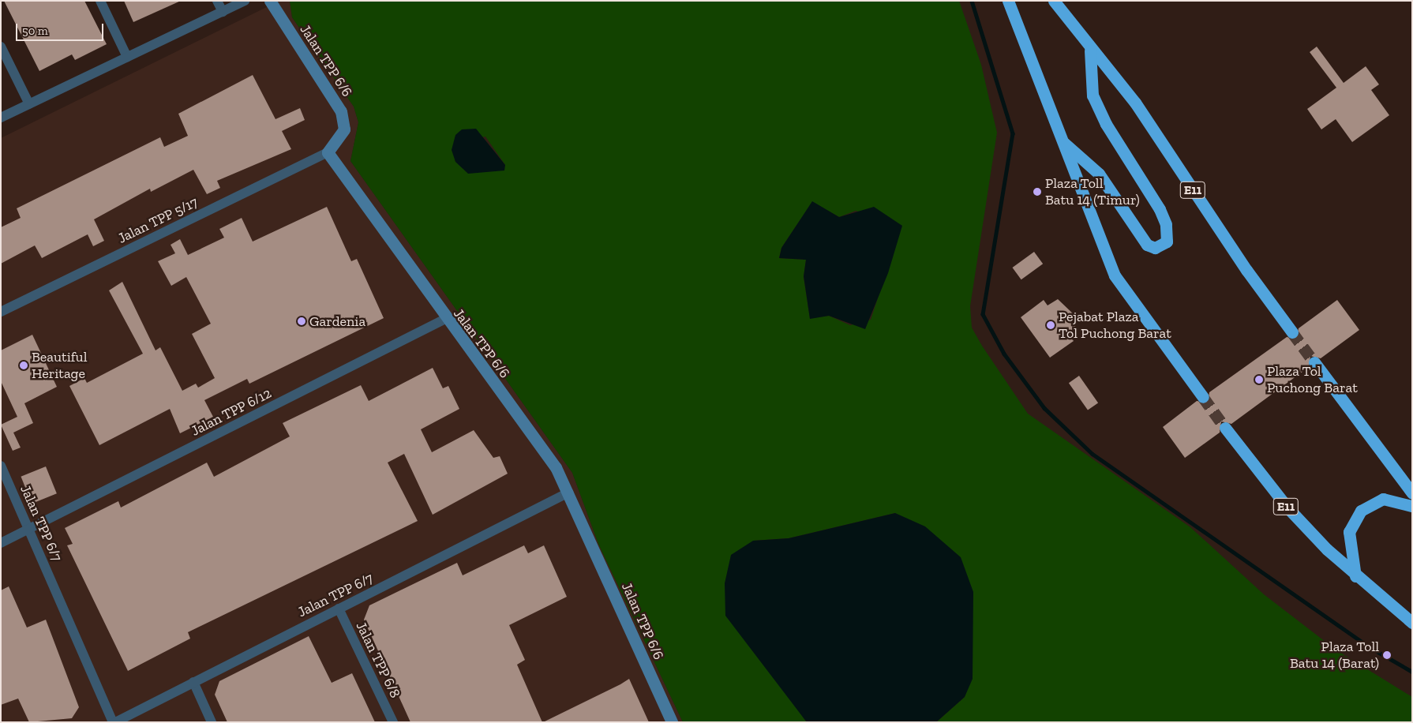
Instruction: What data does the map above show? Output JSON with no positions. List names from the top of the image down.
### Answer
{
  "streets": {
    "highway": ["E11"],
    "street": [
      "Jalan TPP 6/6",
      "Jalan TPP 5/17",
      "Jalan TPP 6/12",
      "Jalan TPP 6/7",
      "Jalan TPP 6/8"
    ]
  },
  "crossings": [
    ["Jalan TPP 6/6", "Jalan TPP 5/17"],
    ["Jalan TPP 6/6", "Jalan TPP 6/12"],
    ["Jalan TPP 6/6", "Jalan TPP 6/7"],
    ["Jalan TPP 6/12", "Jalan TPP 6/7"],
    ["Jalan TPP 6/7", "Jalan TPP 6/8"]
  ],
  "places": [
    "Plaza Toll Batu 14 (Timur)",
    "Gardenia",
    "Pejabat Plaza Tol Puchong Barat",
    "Beautiful Heritage",
    "Plaza Tol Puchong Barat",
    "Plaza Toll Batu 14 (Barat)"
  ],
  "scale_bar": "50 m"
}
